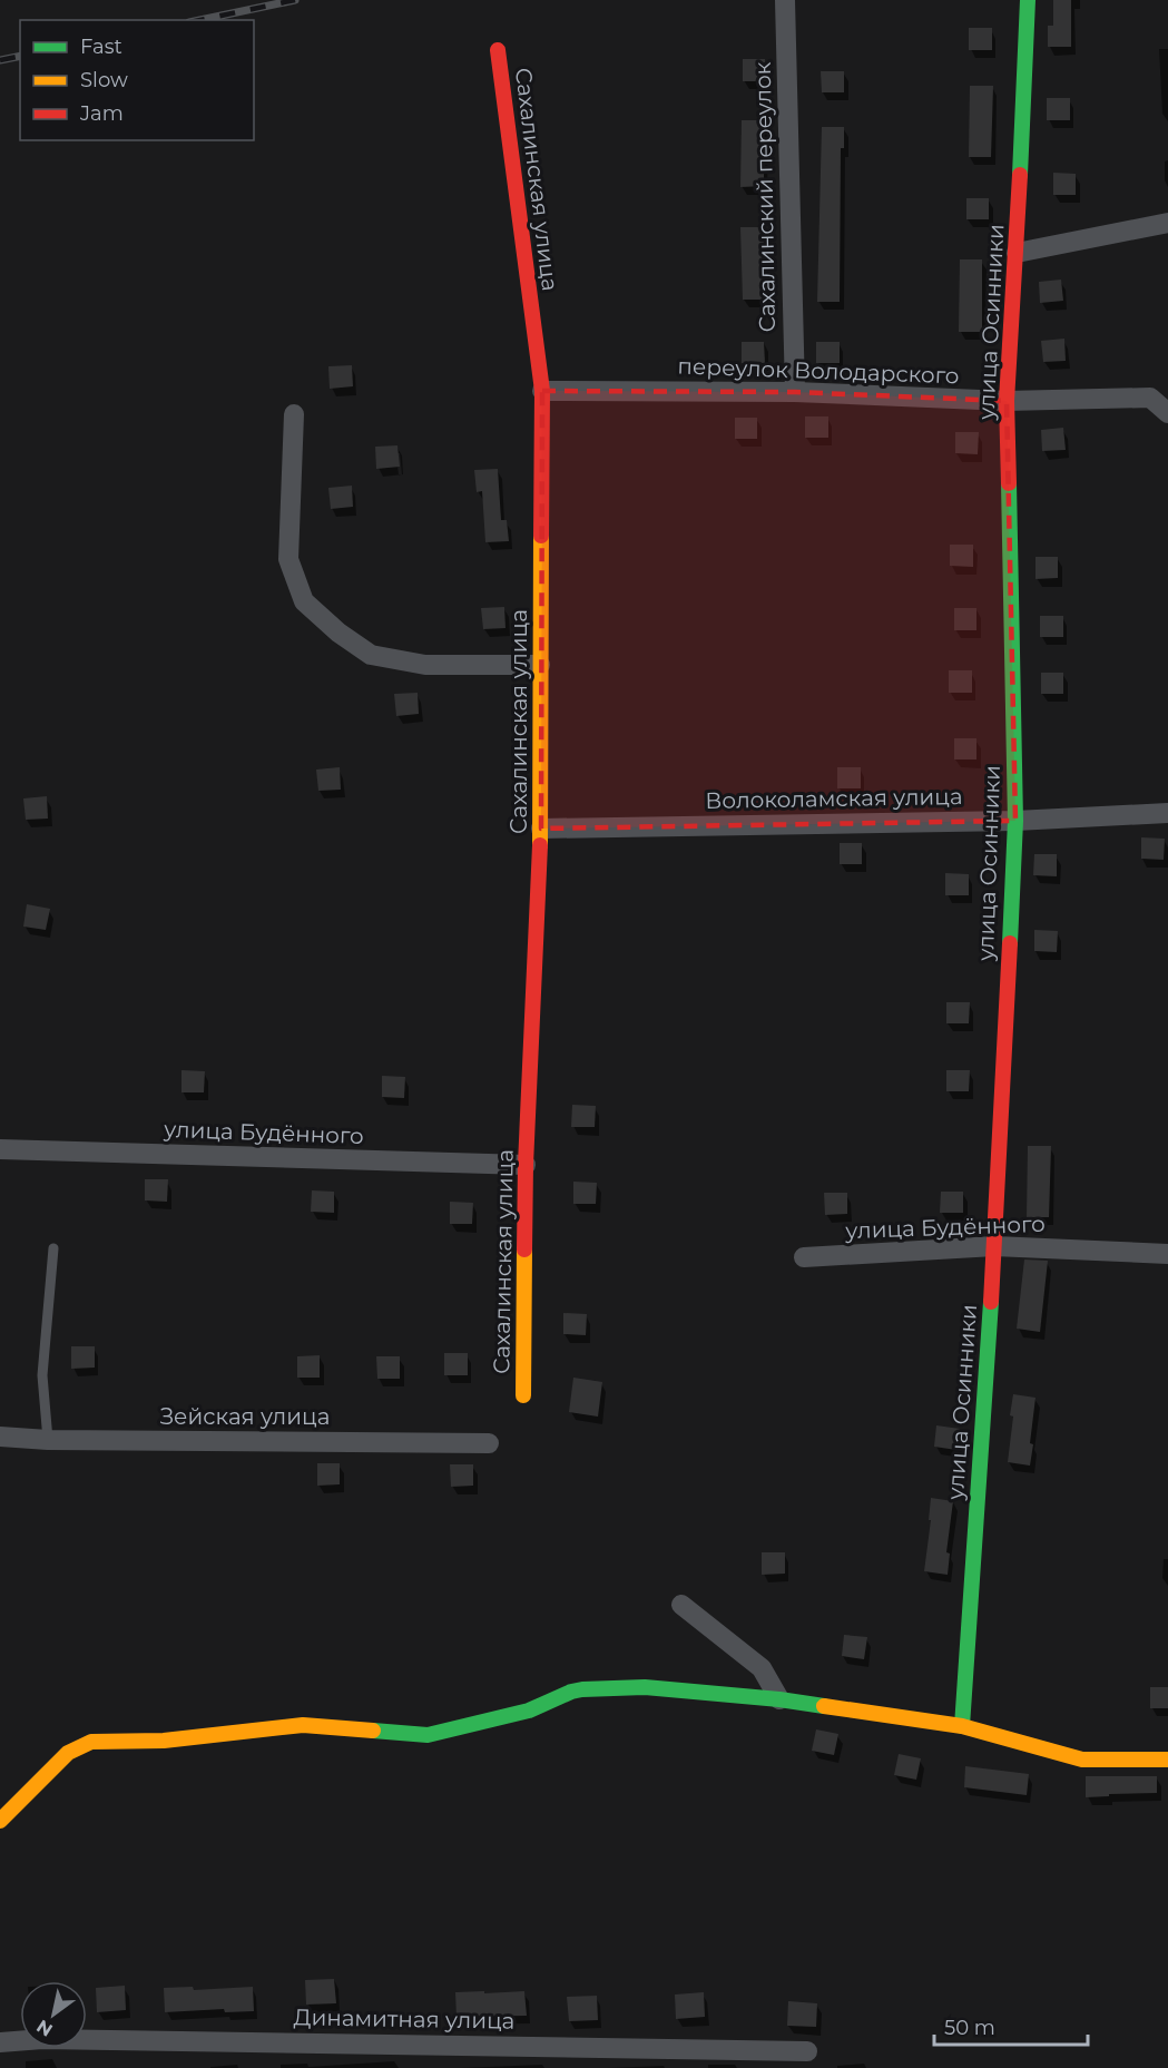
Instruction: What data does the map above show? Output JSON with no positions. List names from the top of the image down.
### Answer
{
  "streets": {
    "street": [
      "Сахалинская улица",
      "Сахалинский переулок",
      "улица Осинники",
      "переулок Володарского",
      "Волоколамская улица",
      "улица Будённого",
      "Зейская улица",
      "Динамитная улица"
    ]
  },
  "crossings": [
    ["Сахалинская улица", "переулок Володарского"],
    ["Сахалинская улица", "Волоколамская улица"],
    ["Сахалинская улица", "улица Будённого"],
    ["Сахалинский переулок", "переулок Володарского"],
    ["улица Осинники", "переулок Володарского"],
    ["улица Осинники", "Волоколамская улица"],
    ["улица Осинники", "улица Будённого"]
  ],
  "legend": ["Fast", "Slow", "Jam"],
  "scale_bar": "50 m",
  "north": "bottom left"
}
